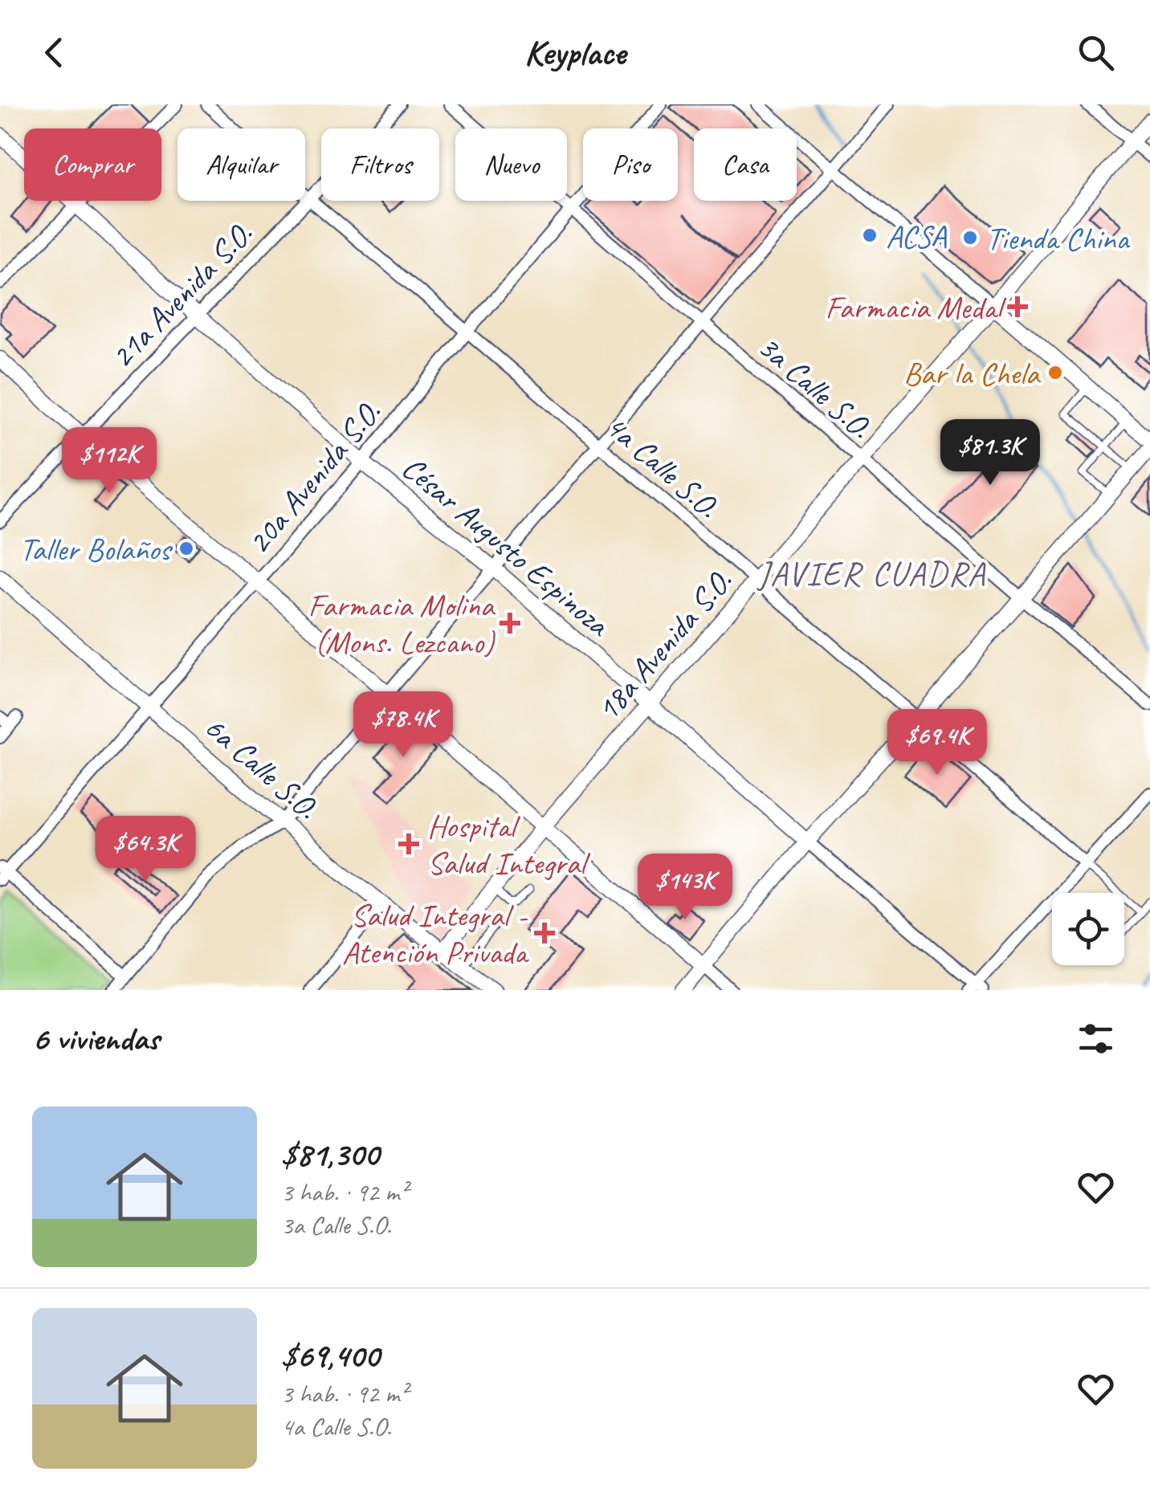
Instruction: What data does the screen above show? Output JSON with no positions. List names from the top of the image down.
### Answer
{
  "streets": {
    "street": [
      "21a Avenida S.O.",
      "3a Calle S.O.",
      "4a Calle S.O.",
      "20a Avenida S.O.",
      "César Augusto Espinoza",
      "18a Avenida S.O.",
      "6a Calle S.O."
    ]
  },
  "crossings": [
    ["21a Avenida S.O.", "4a Calle S.O."],
    ["21a Avenida S.O.", "César Augusto Espinoza"],
    ["3a Calle S.O.", "20a Avenida S.O."],
    ["3a Calle S.O.", "18a Avenida S.O."],
    ["4a Calle S.O.", "20a Avenida S.O."],
    ["4a Calle S.O.", "18a Avenida S.O."],
    ["20a Avenida S.O.", "César Augusto Espinoza"],
    ["20a Avenida S.O.", "6a Calle S.O."],
    ["César Augusto Espinoza", "18a Avenida S.O."],
    ["18a Avenida S.O.", "6a Calle S.O."]
  ],
  "districts": ["JAVIER CUADRA"],
  "places": {
    "other": [
      "ACSA",
      "Tienda China",
      "Bar la Chela",
      "Taller Bolaños"
    ],
    "health": [
      "Farmacia Medal",
      "Farmacia Molina (Mons. Lezcano)",
      "Hospital Salud Integral",
      "Salud Integral - Atención Privada"
    ]
  },
  "page": {
    "header": "Keyplace",
    "chip": [
      "Comprar",
      "Alquilar",
      "Filtros",
      "Nuevo",
      "Piso",
      "Casa"
    ],
    "price": [
      "$81.3K",
      "$112K",
      "$78.4K",
      "$69.4K",
      "$64.3K",
      "$143K"
    ],
    "heading": "6 viviendas",
    "list": [
      {
        "name": "$81,300",
        "note": "3 hab. · 92 m² · 3a Calle S.O."
      },
      {
        "name": "$69,400",
        "note": "3 hab. · 92 m² · 4a Calle S.O."
      }
    ]
  }
}
